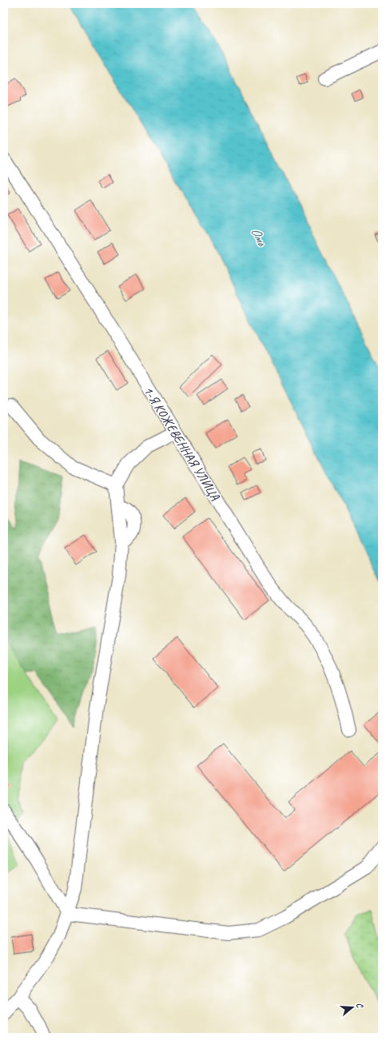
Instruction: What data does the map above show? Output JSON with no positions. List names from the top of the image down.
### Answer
{
  "streets": {
    "street": ["1-Я КОЖЕВЕННАЯ УЛИЦА"]
  },
  "water": ["Омь"],
  "north": "right"
}
